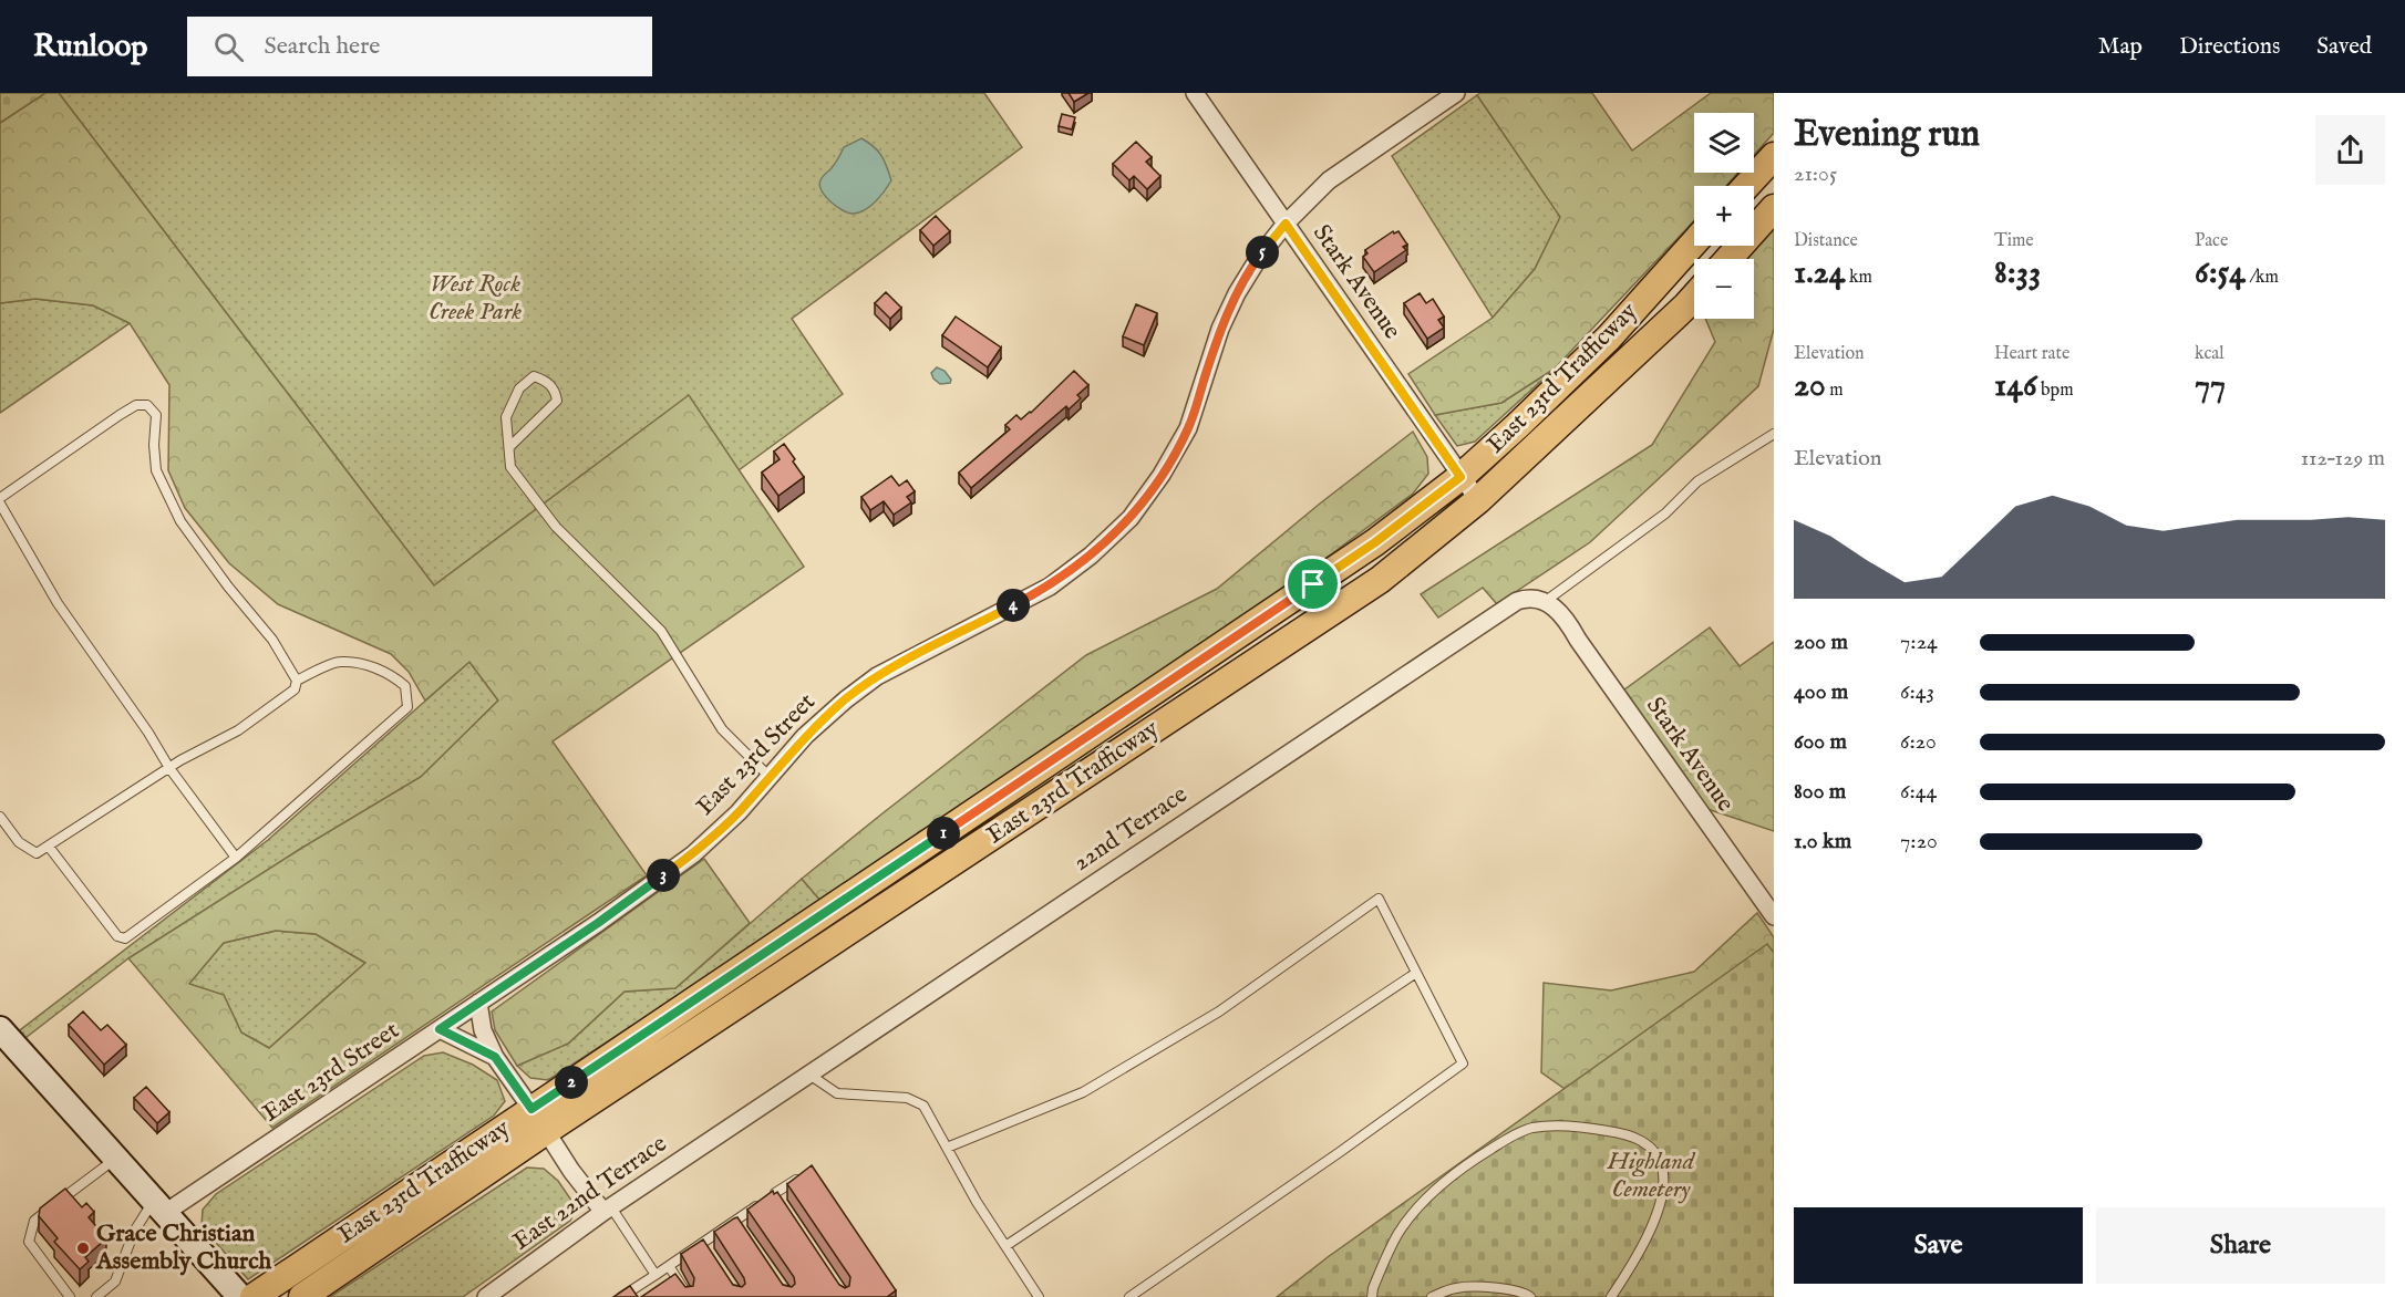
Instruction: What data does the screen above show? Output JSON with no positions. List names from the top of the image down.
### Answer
{
  "streets": {
    "main road": ["East 23rd Trafficway"],
    "street": [
      "Stark Avenue",
      "East 23rd Street",
      "22nd Terrace",
      "East 22nd Terrace"
    ]
  },
  "crossings": [
    ["Stark Avenue", "East 23rd Trafficway"],
    ["Stark Avenue", "East 23rd Street"],
    ["Stark Avenue", "22nd Terrace"],
    ["22nd Terrace", "East 22nd Terrace"]
  ],
  "parks": ["West Rock Creek Park", "Highland Cemetery"],
  "places": ["Grace Christian Assembly Church"],
  "page": {
    "header": "Runloop",
    "search": "Search here",
    "nav": ["Map", "Directions", "Saved"],
    "heading": ["Evening run", "21:05"],
    "map_buttons": ["+", "−"],
    "stats": [
      ["Distance", "1.24 km"],
      ["Time", "8:33"],
      ["Pace", "6:54 /km"],
      ["Elevation", "20 m"],
      ["Heart rate", "146 bpm"],
      ["kcal", "77"]
    ],
    "pins": [
      "5",
      "4",
      "1",
      "3",
      "2"
    ],
    "chart": ["Elevation", "112–129 m"],
    "list": [
      {
        "name": "200 m",
        "note": "7:24"
      },
      {
        "name": "400 m",
        "note": "6:43"
      },
      {
        "name": "600 m",
        "note": "6:20"
      },
      {
        "name": "800 m",
        "note": "6:44"
      },
      {
        "name": "1.0 km",
        "note": "7:20"
      }
    ],
    "buttons": ["Save", "Share"]
  }
}
